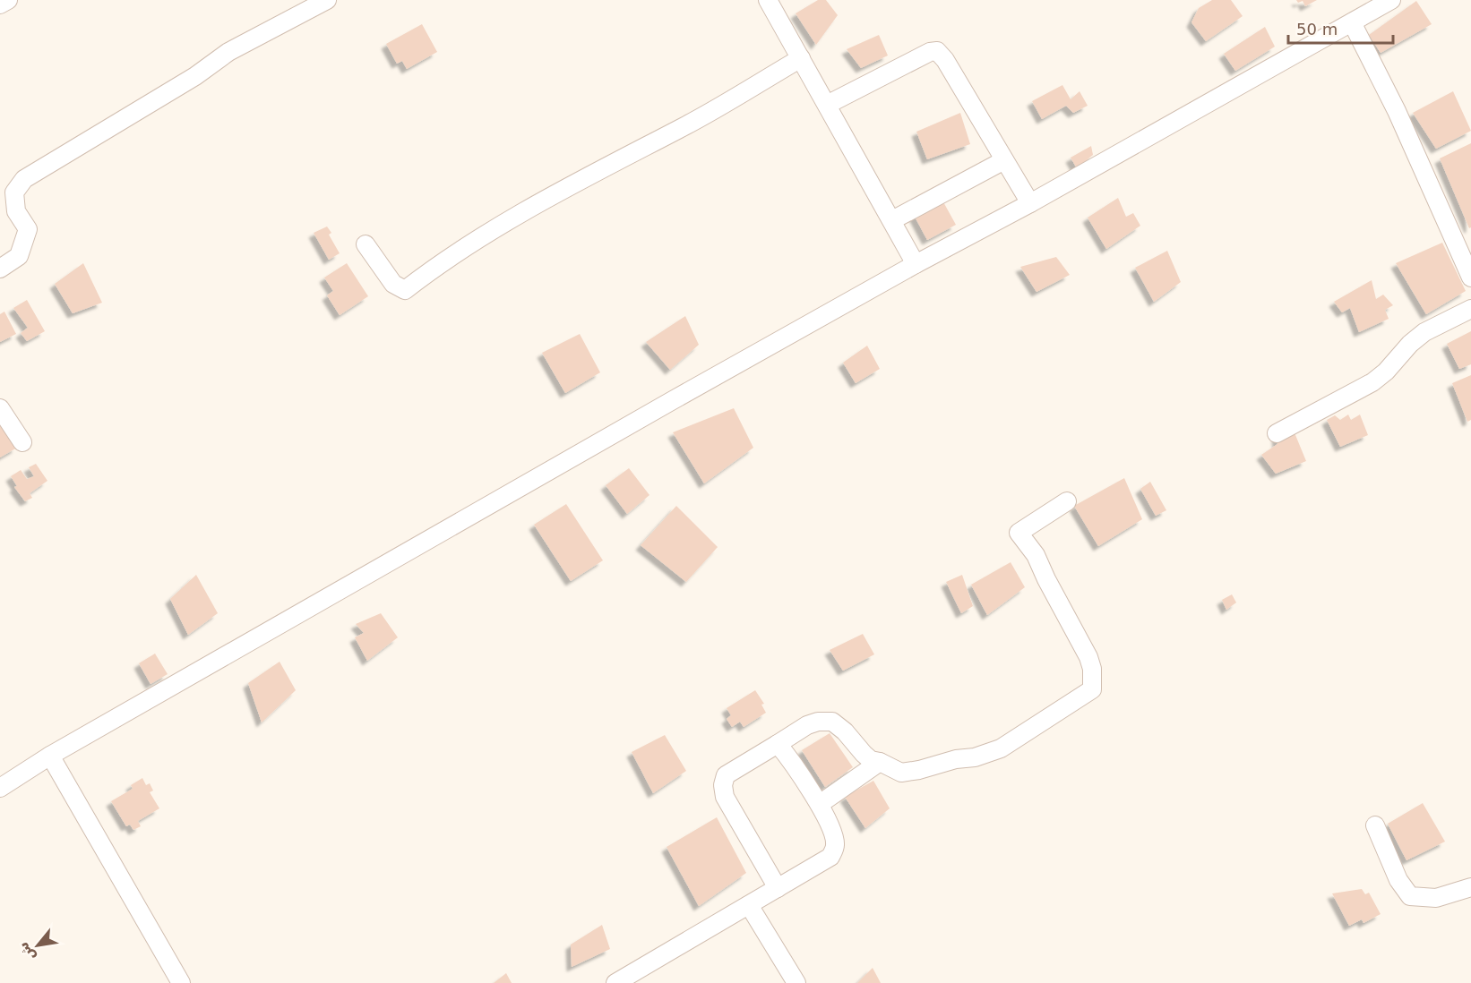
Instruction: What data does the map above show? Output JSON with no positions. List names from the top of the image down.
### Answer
{
  "scale_bar": "50 m",
  "north": "bottom left"
}
